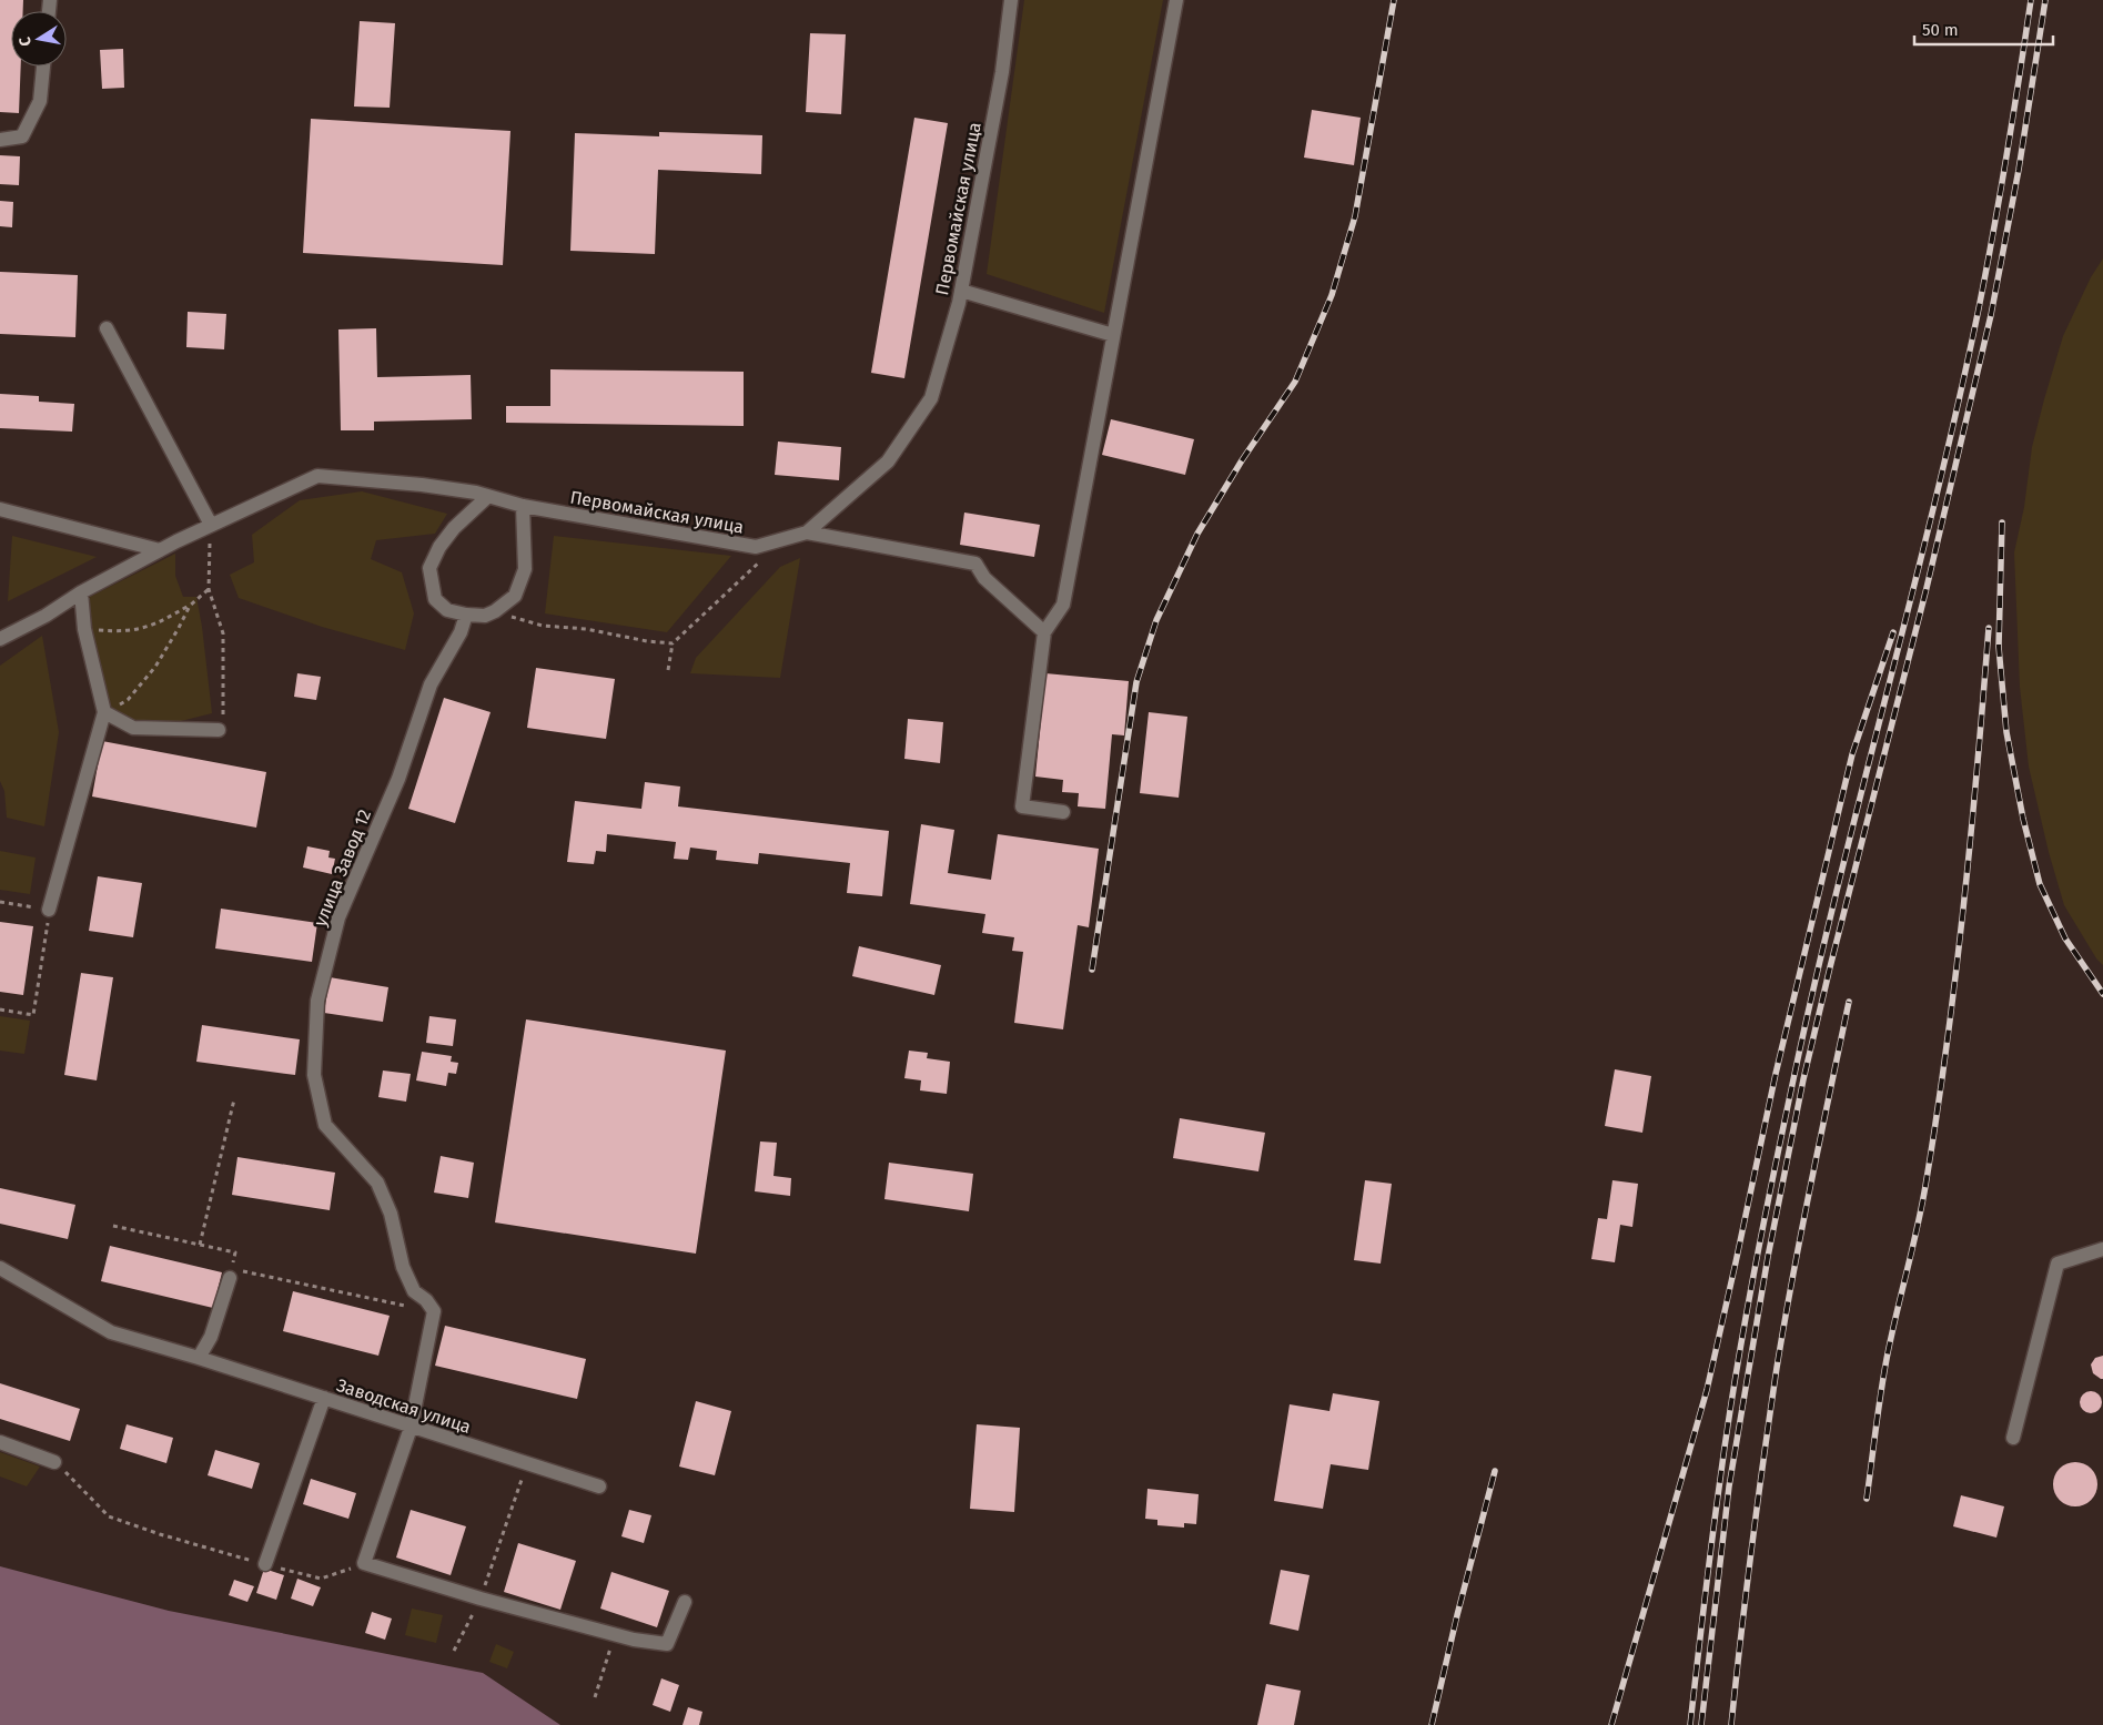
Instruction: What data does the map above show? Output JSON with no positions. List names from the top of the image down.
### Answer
{
  "streets": {
    "street": ["Первомайская улица", "улица Завод 12", "Заводская улица"]
  },
  "crossings": [
    ["Первомайская улица", "улица Завод 12"]
  ],
  "scale_bar": "50 m",
  "north": "left"
}
